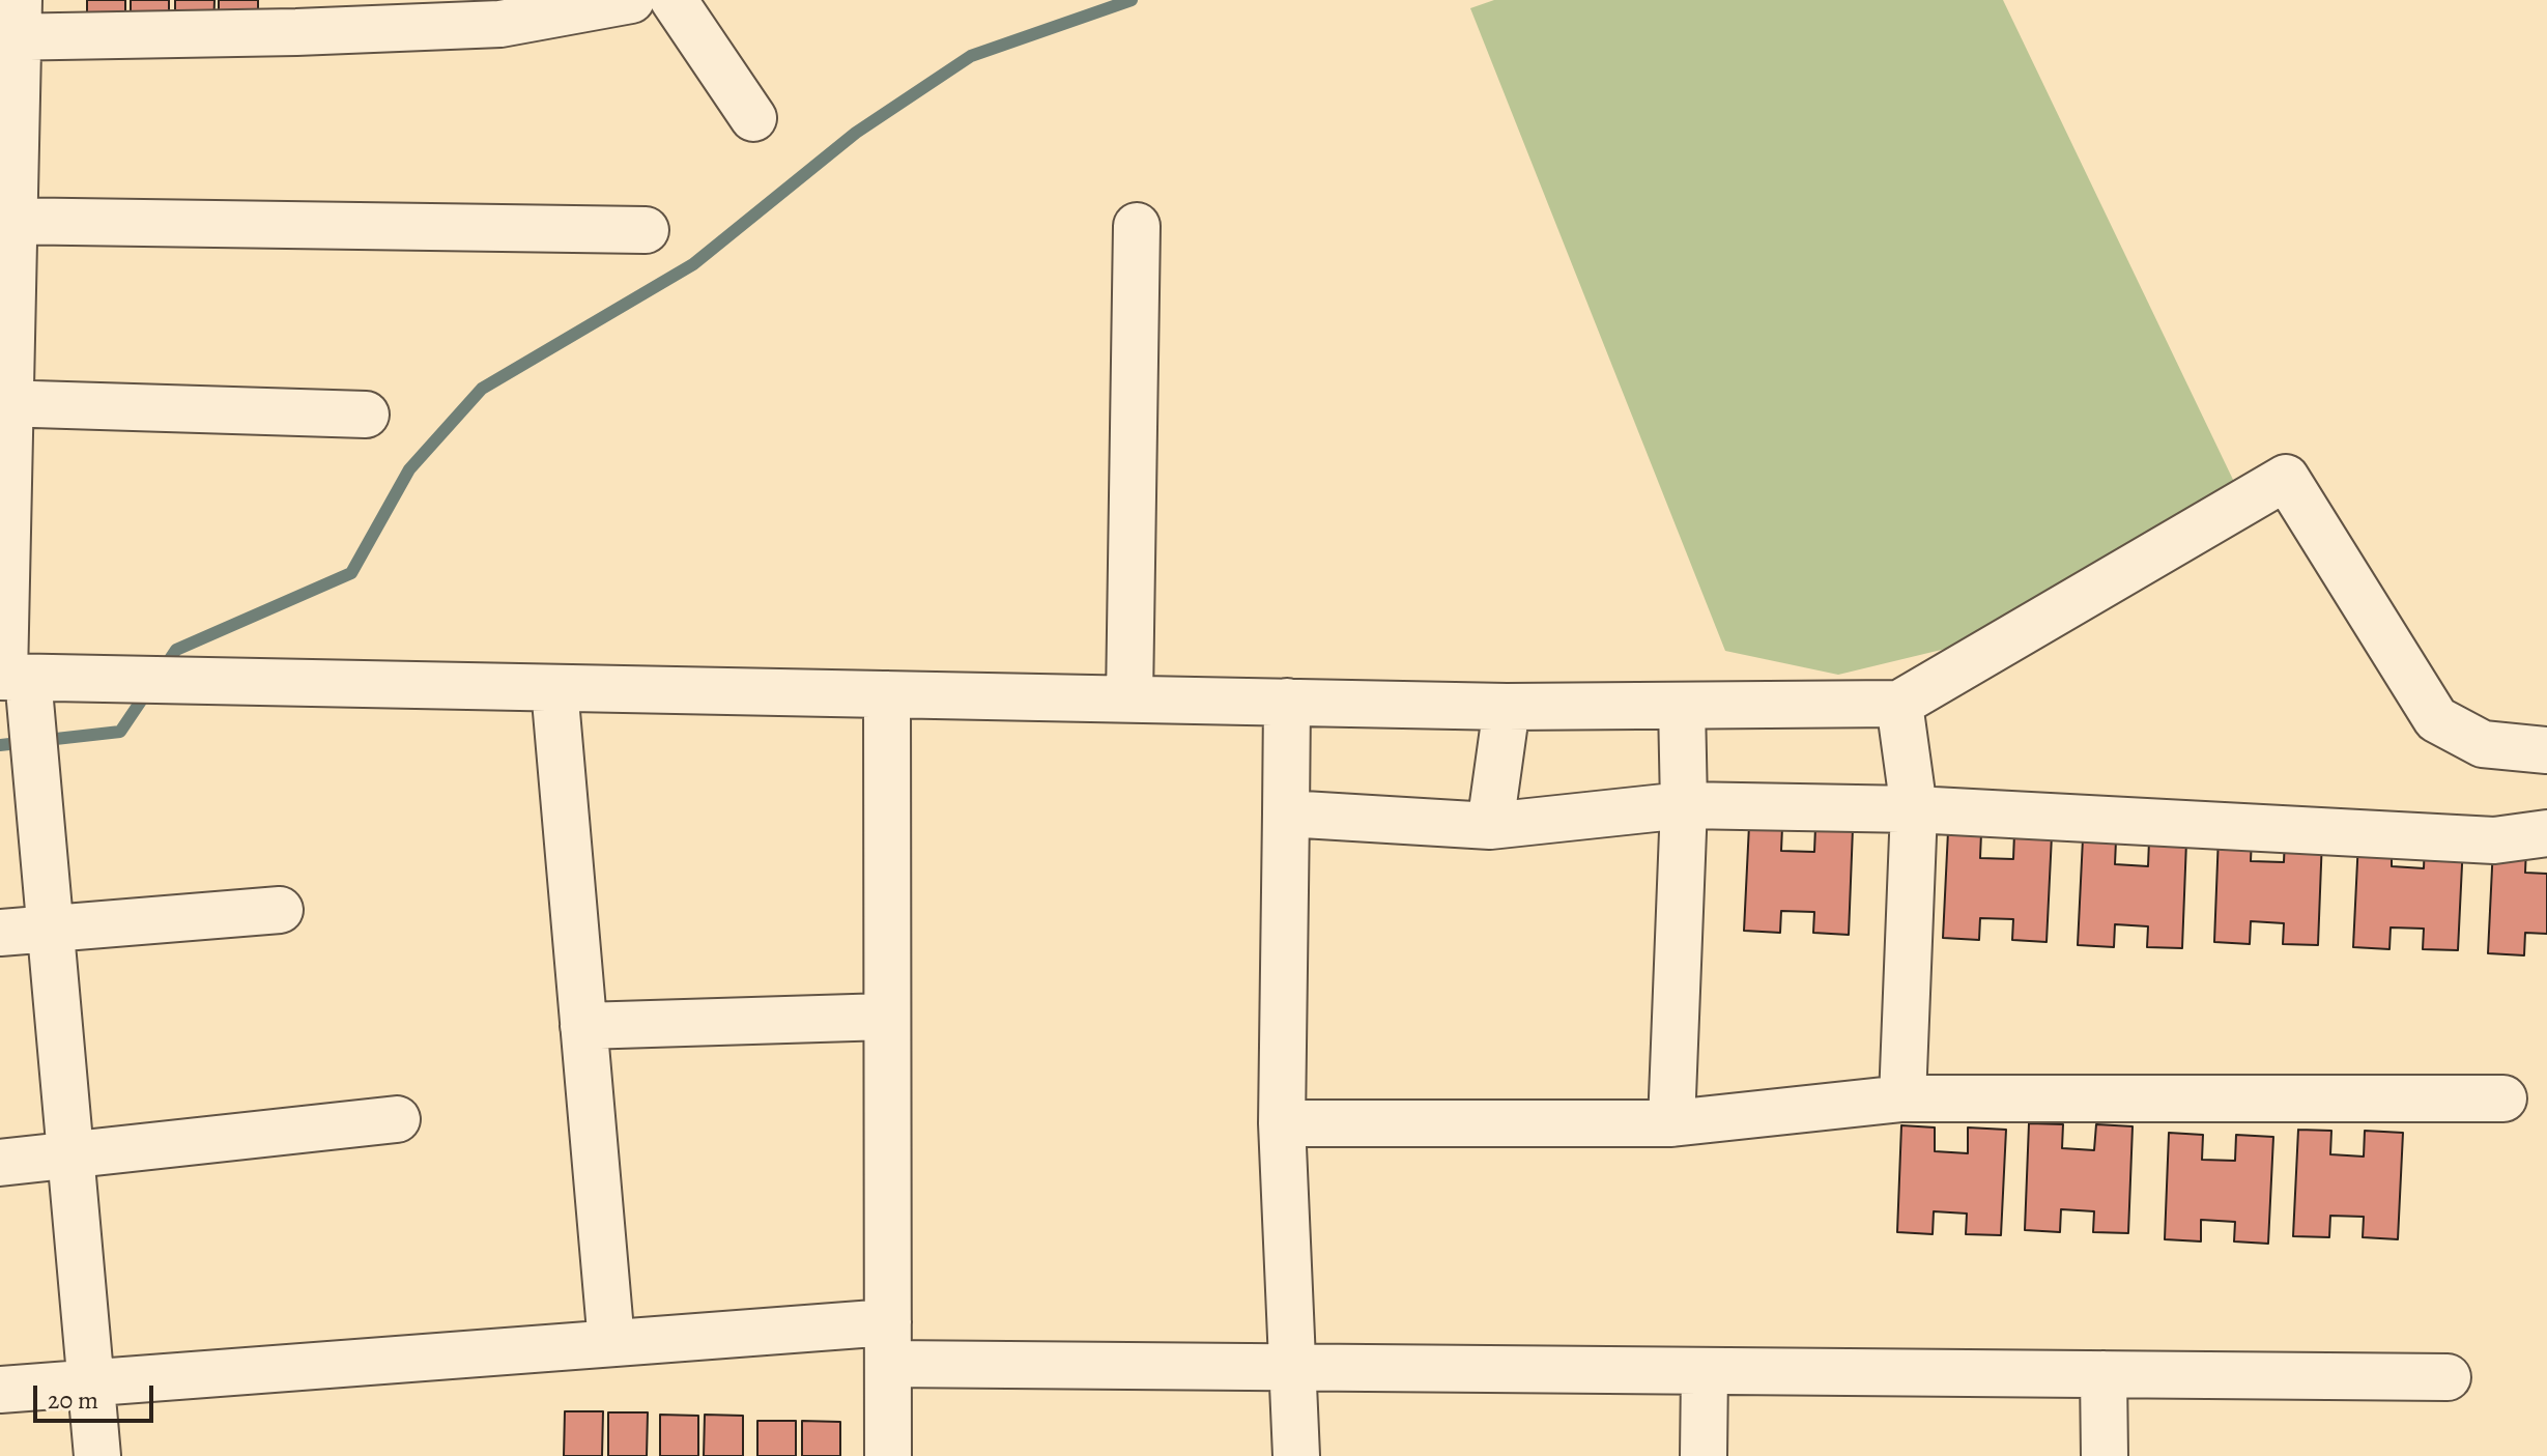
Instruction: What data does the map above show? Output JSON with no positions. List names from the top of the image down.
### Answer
{
  "scale_bar": "20 m"
}
